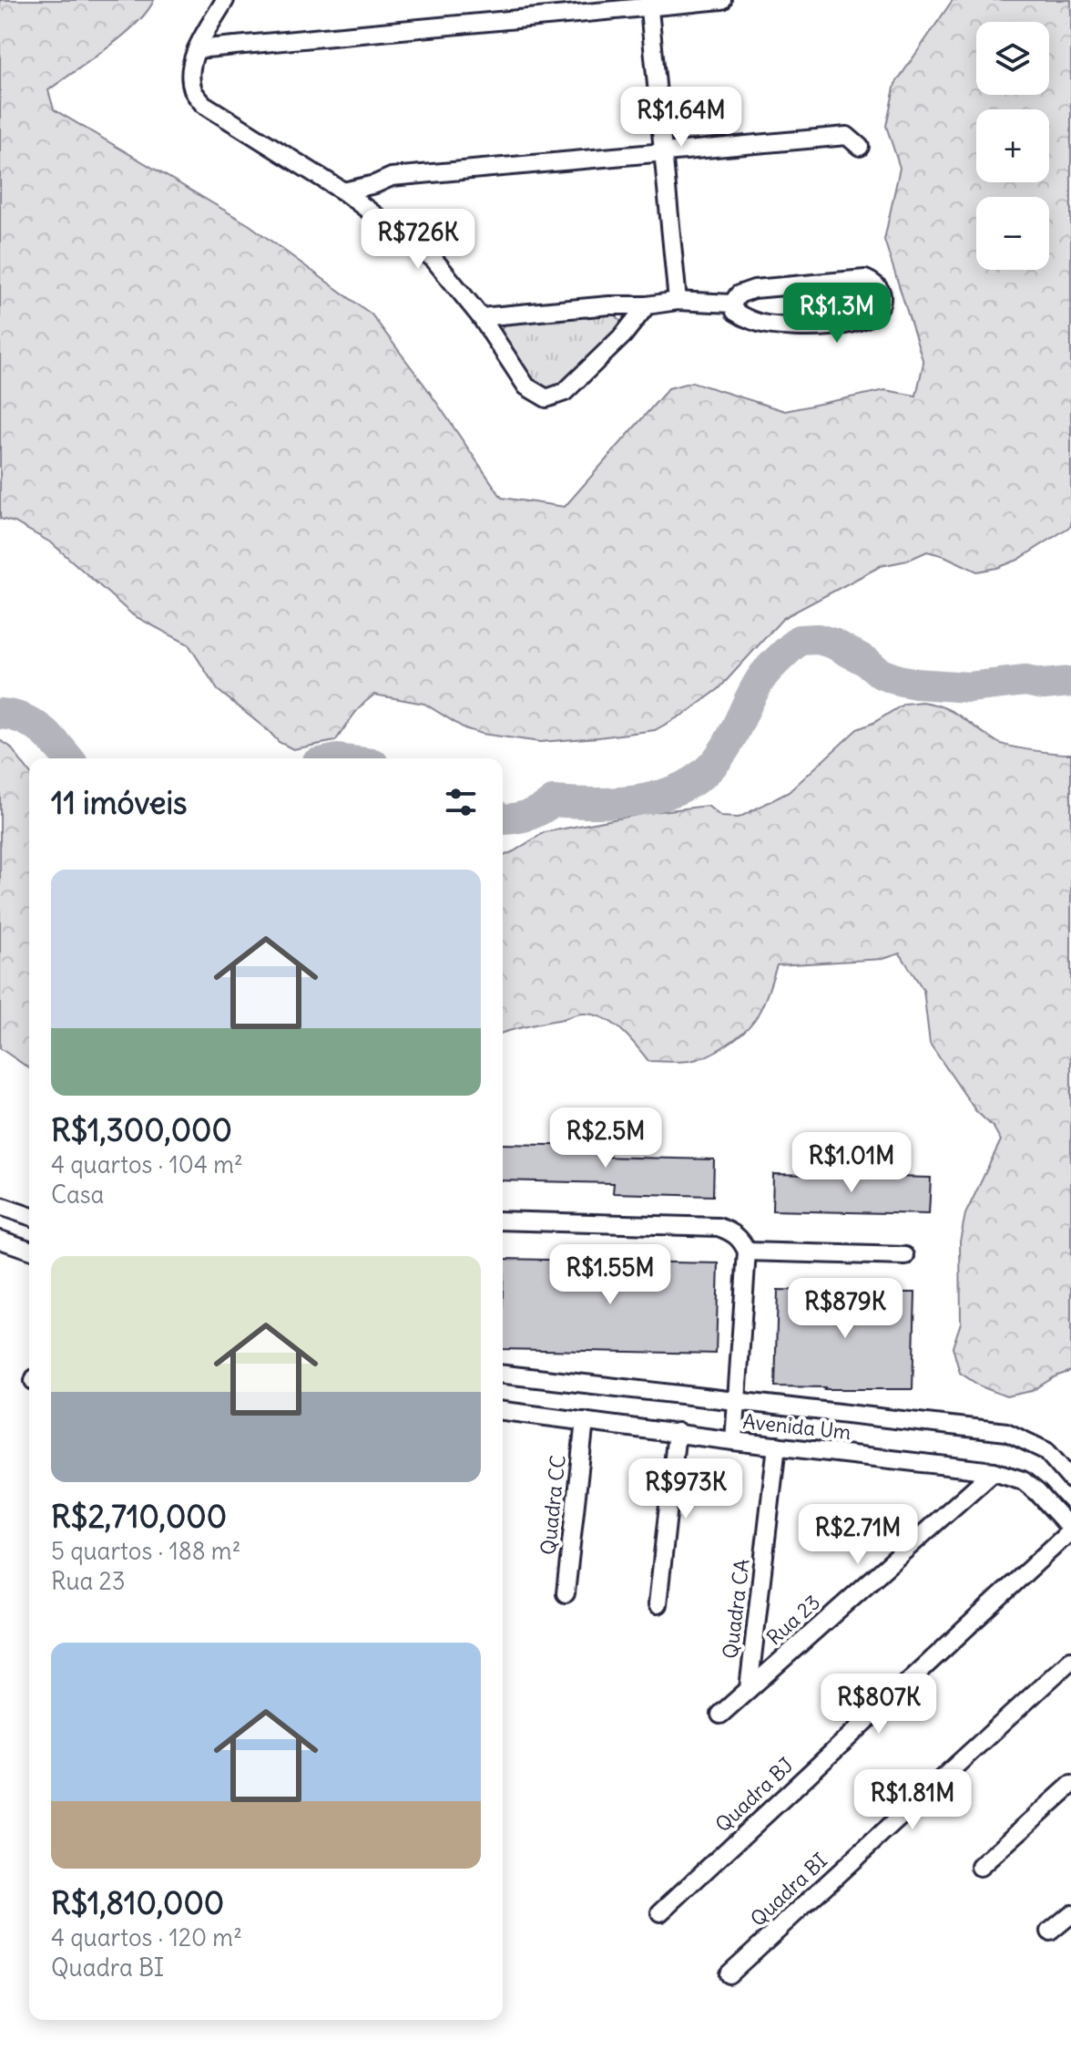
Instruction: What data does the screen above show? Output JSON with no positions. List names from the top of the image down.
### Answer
{
  "streets": {
    "street": [
      "Avenida Um",
      "Quadra CC",
      "Quadra CA",
      "Rua 23",
      "Quadra BJ",
      "Quadra BI"
    ]
  },
  "crossings": [
    ["Avenida Um", "Quadra CC"],
    ["Avenida Um", "Quadra CA"],
    ["Avenida Um", "Rua 23"],
    ["Avenida Um", "Quadra BJ"],
    ["Quadra CA", "Rua 23"]
  ],
  "page": {
    "map_buttons": ["+", "−"],
    "price": [
      "R$1.64M",
      "R$726K",
      "R$1.3M",
      "R$2.5M",
      "R$1.01M",
      "R$1.55M",
      "R$879K",
      "R$973K",
      "R$2.71M",
      "R$807K",
      "R$1.81M"
    ],
    "heading": "11 imóveis",
    "list": [
      {
        "name": "R$1,300,000",
        "note": "4 quartos · 104 m² · Casa"
      },
      {
        "name": "R$2,710,000",
        "note": "5 quartos · 188 m² · Rua 23"
      },
      {
        "name": "R$1,810,000",
        "note": "4 quartos · 120 m² · Quadra BI"
      }
    ]
  }
}
